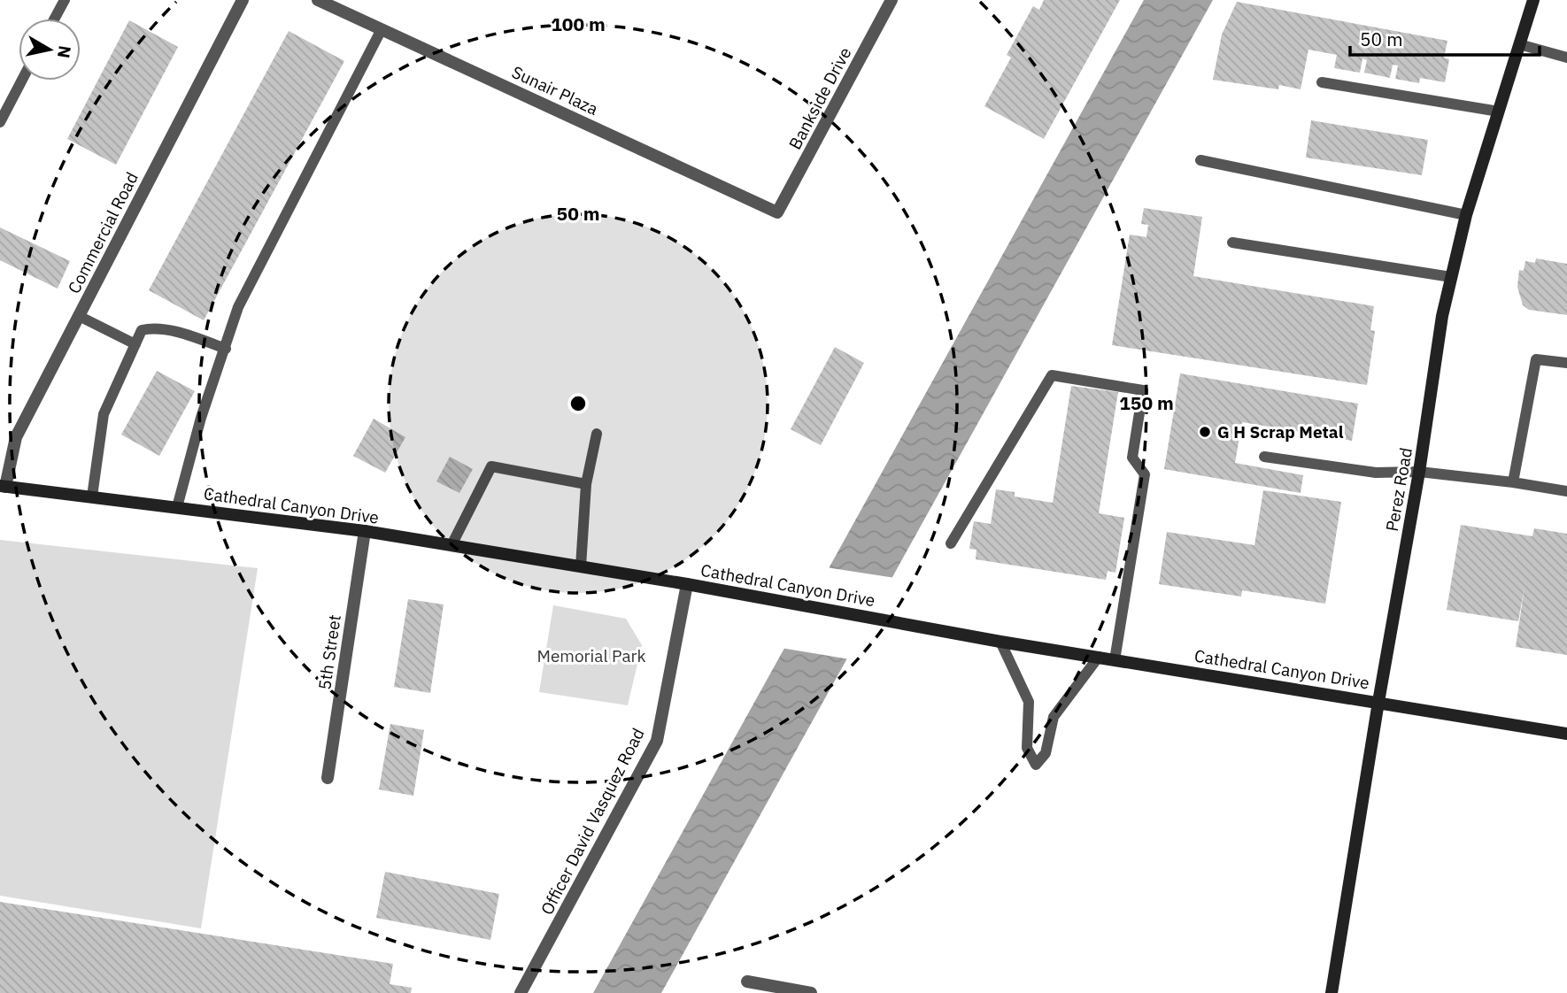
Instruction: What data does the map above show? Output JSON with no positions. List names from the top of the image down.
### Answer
{
  "streets": {
    "street": [
      "Sunair Plaza",
      "Bankside Drive",
      "Commercial Road",
      "Perez Road",
      "Cathedral Canyon Drive",
      "5th Street",
      "Officer David Vasquez Road"
    ]
  },
  "crossings": [
    ["Sunair Plaza", "Bankside Drive"],
    ["Commercial Road", "Cathedral Canyon Drive"],
    ["Perez Road", "Cathedral Canyon Drive"],
    ["Cathedral Canyon Drive", "5th Street"],
    ["Cathedral Canyon Drive", "Officer David Vasquez Road"]
  ],
  "parks": ["Memorial Park"],
  "places": ["G H Scrap Metal"],
  "scale_bar": "50 m",
  "north": "right",
  "rings": ["100 m", "50 m", "150 m"]
}
